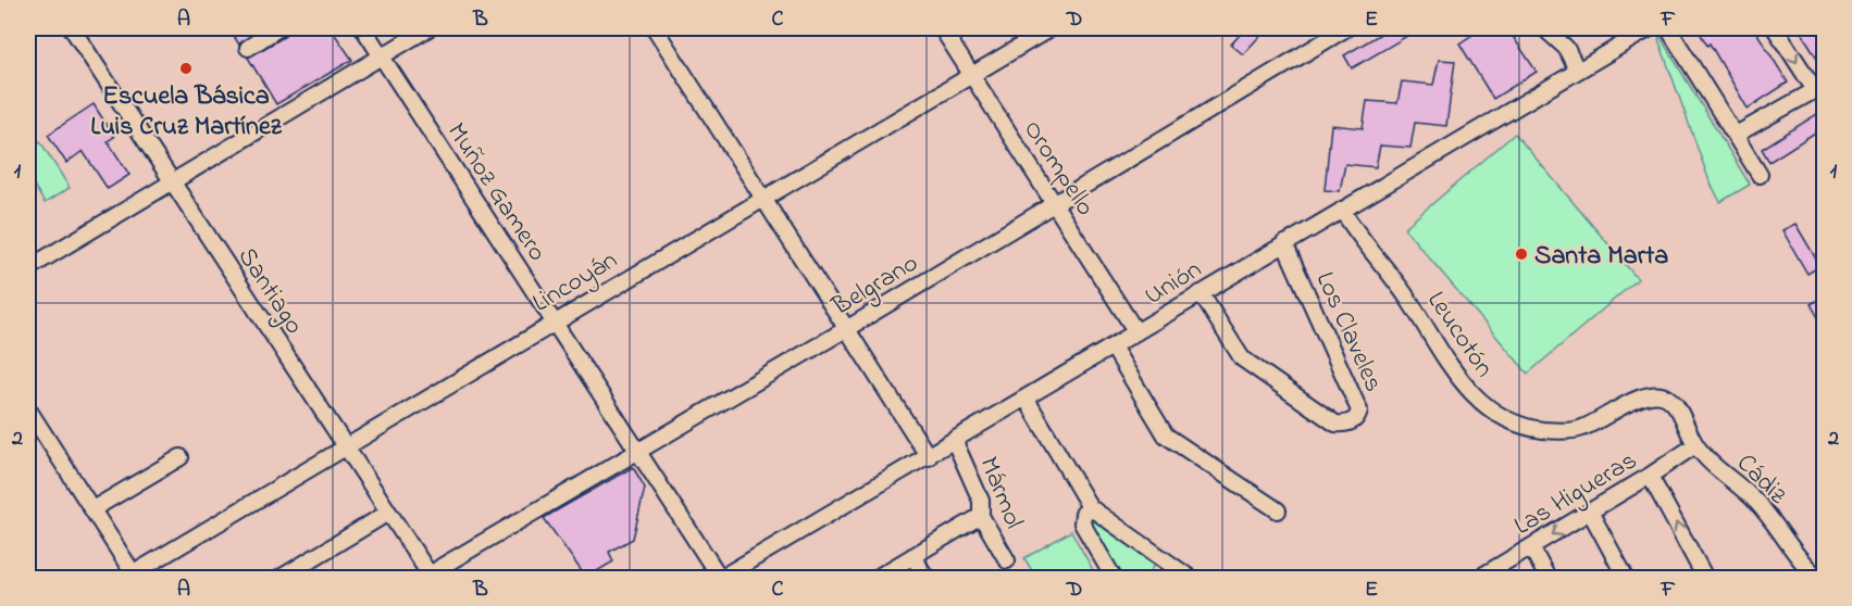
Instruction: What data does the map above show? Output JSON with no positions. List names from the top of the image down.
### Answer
{
  "streets": {
    "street": [
      "Orompello",
      "Muñoz Gamero",
      "Lincoyán",
      "Unión",
      "Belgrano",
      "Santiago",
      "Los Claveles",
      "Leucotón",
      "Cádiz",
      "Mármol",
      "Las Higueras"
    ]
  },
  "crossings": [
    ["Orompello", "Lincoyán"],
    ["Orompello", "Unión"],
    ["Orompello", "Belgrano"],
    ["Muñoz Gamero", "Lincoyán"],
    ["Muñoz Gamero", "Unión"],
    ["Muñoz Gamero", "Belgrano"],
    ["Lincoyán", "Santiago"],
    ["Unión", "Los Claveles"],
    ["Unión", "Leucotón"],
    ["Unión", "Mármol"],
    ["Belgrano", "Santiago"],
    ["Leucotón", "Cádiz"],
    ["Leucotón", "Las Higueras"],
    ["Cádiz", "Las Higueras"]
  ],
  "places": ["Escuela Básica Luis Cruz Martínez", "Santa Marta"],
  "grid": {
    "columns": [
      "A",
      "B",
      "C",
      "D",
      "E",
      "F"
    ],
    "rows": ["1", "2"]
  }
}
